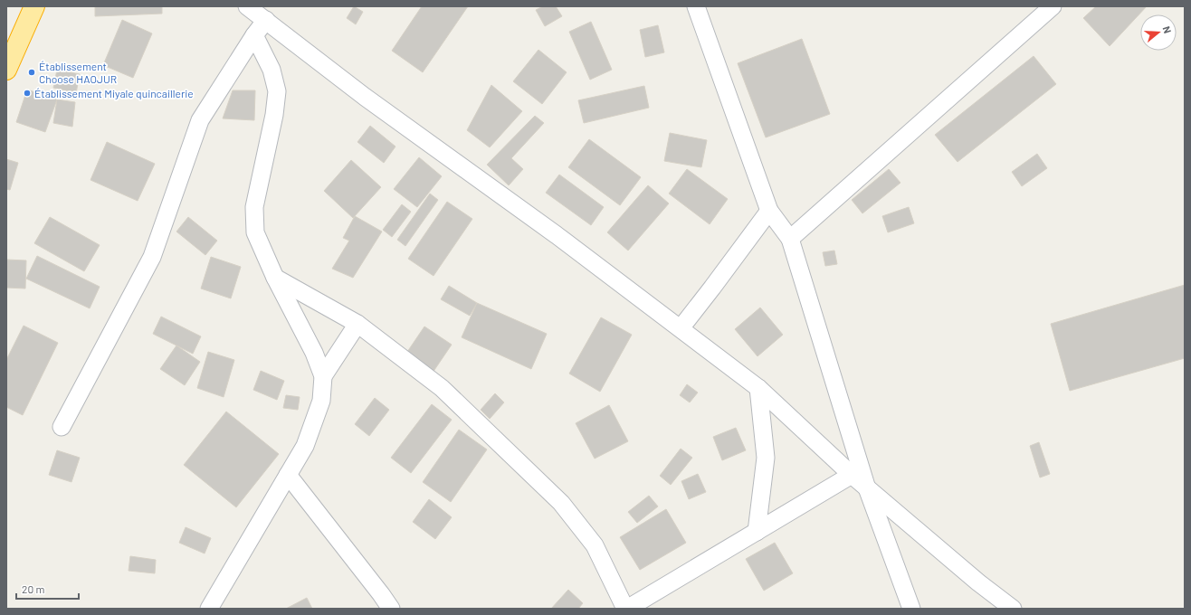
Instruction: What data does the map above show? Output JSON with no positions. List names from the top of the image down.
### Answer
{
  "places": ["Établissement Choose HAOJUR", "Établissement Miyale quincaillerie"],
  "scale_bar": "20 m",
  "north": "right"
}
